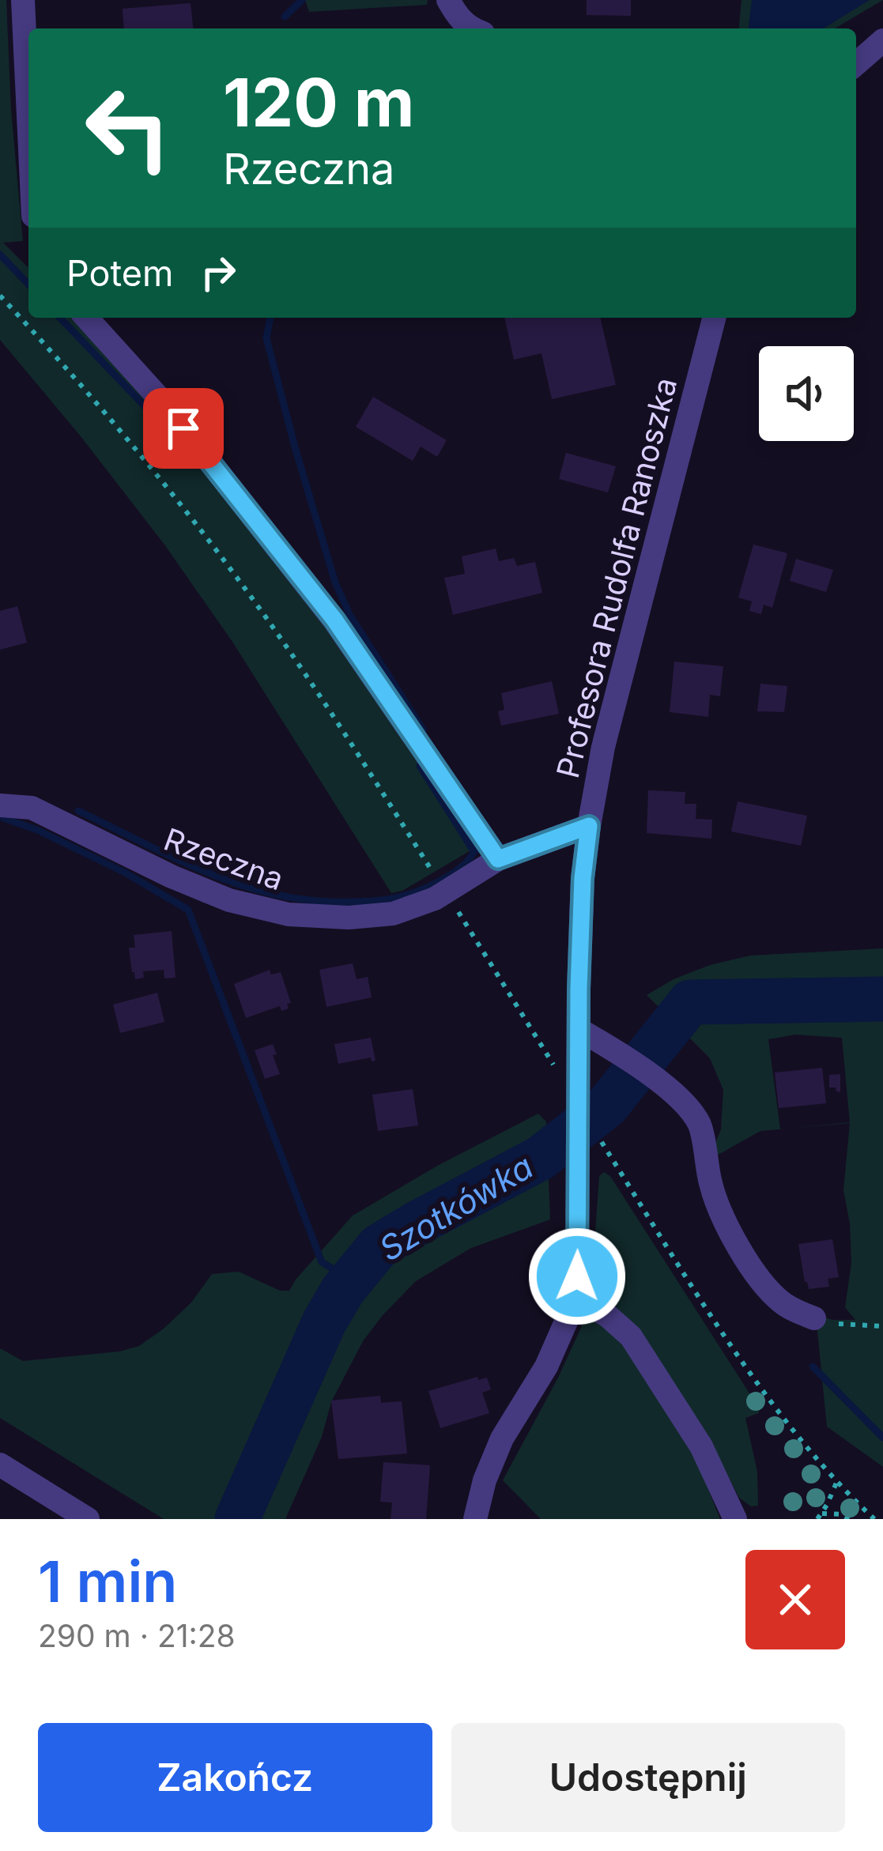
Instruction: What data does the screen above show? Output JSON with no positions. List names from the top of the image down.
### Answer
{
  "streets": {
    "street": ["Profesora Rudolfa Ranoszka", "Rzeczna"]
  },
  "crossings": [
    ["Profesora Rudolfa Ranoszka", "Rzeczna"]
  ],
  "water": ["Szotkówka"],
  "page": {
    "turn": ["120 m", "Rzeczna"],
    "then": "Potem",
    "heading": ["1 min", "290 m · 21:28"],
    "buttons": ["Zakończ", "Udostępnij"]
  }
}
